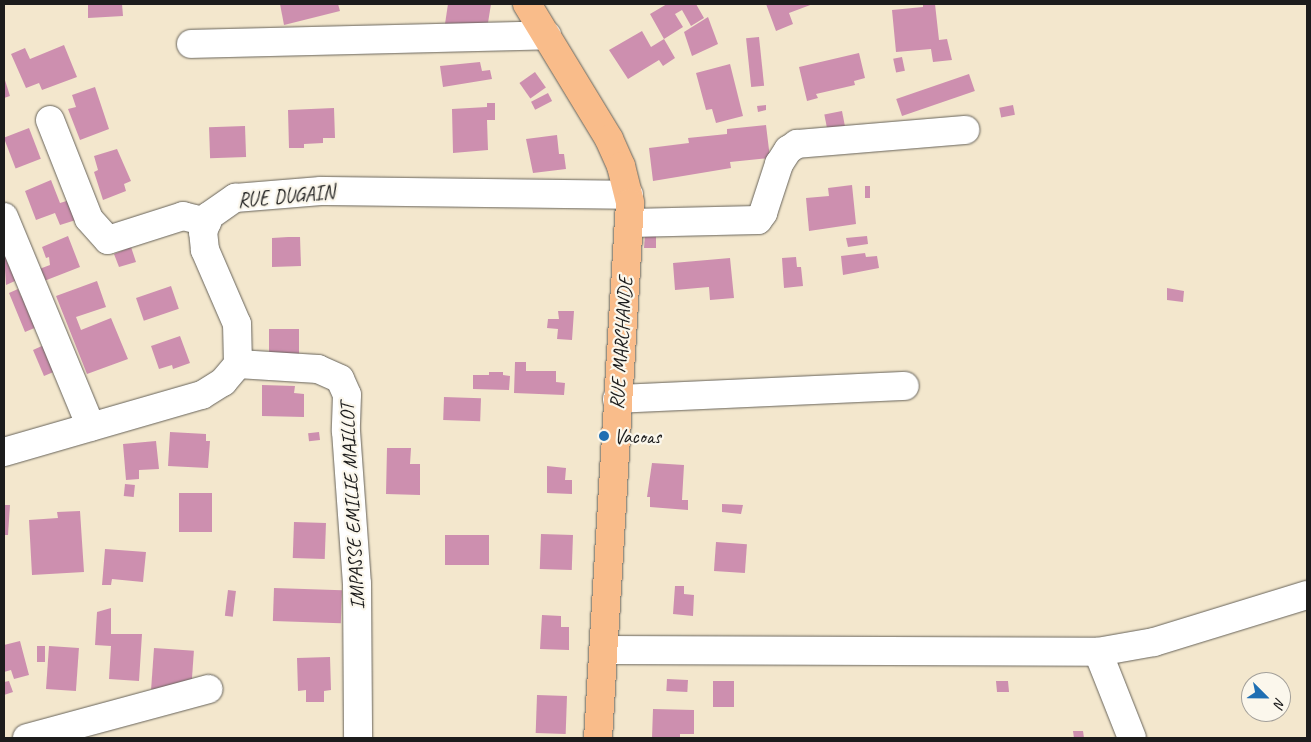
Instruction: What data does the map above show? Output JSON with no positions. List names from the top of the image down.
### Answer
{
  "streets": {
    "main road": ["RUE MARCHANDE"],
    "street": ["RUE DUGAIN", "IMPASSE EMILIE MAILLOT"]
  },
  "crossings": [
    ["RUE DUGAIN", "RUE MARCHANDE"]
  ],
  "places": ["Vacoas"],
  "north": "bottom right"
}
